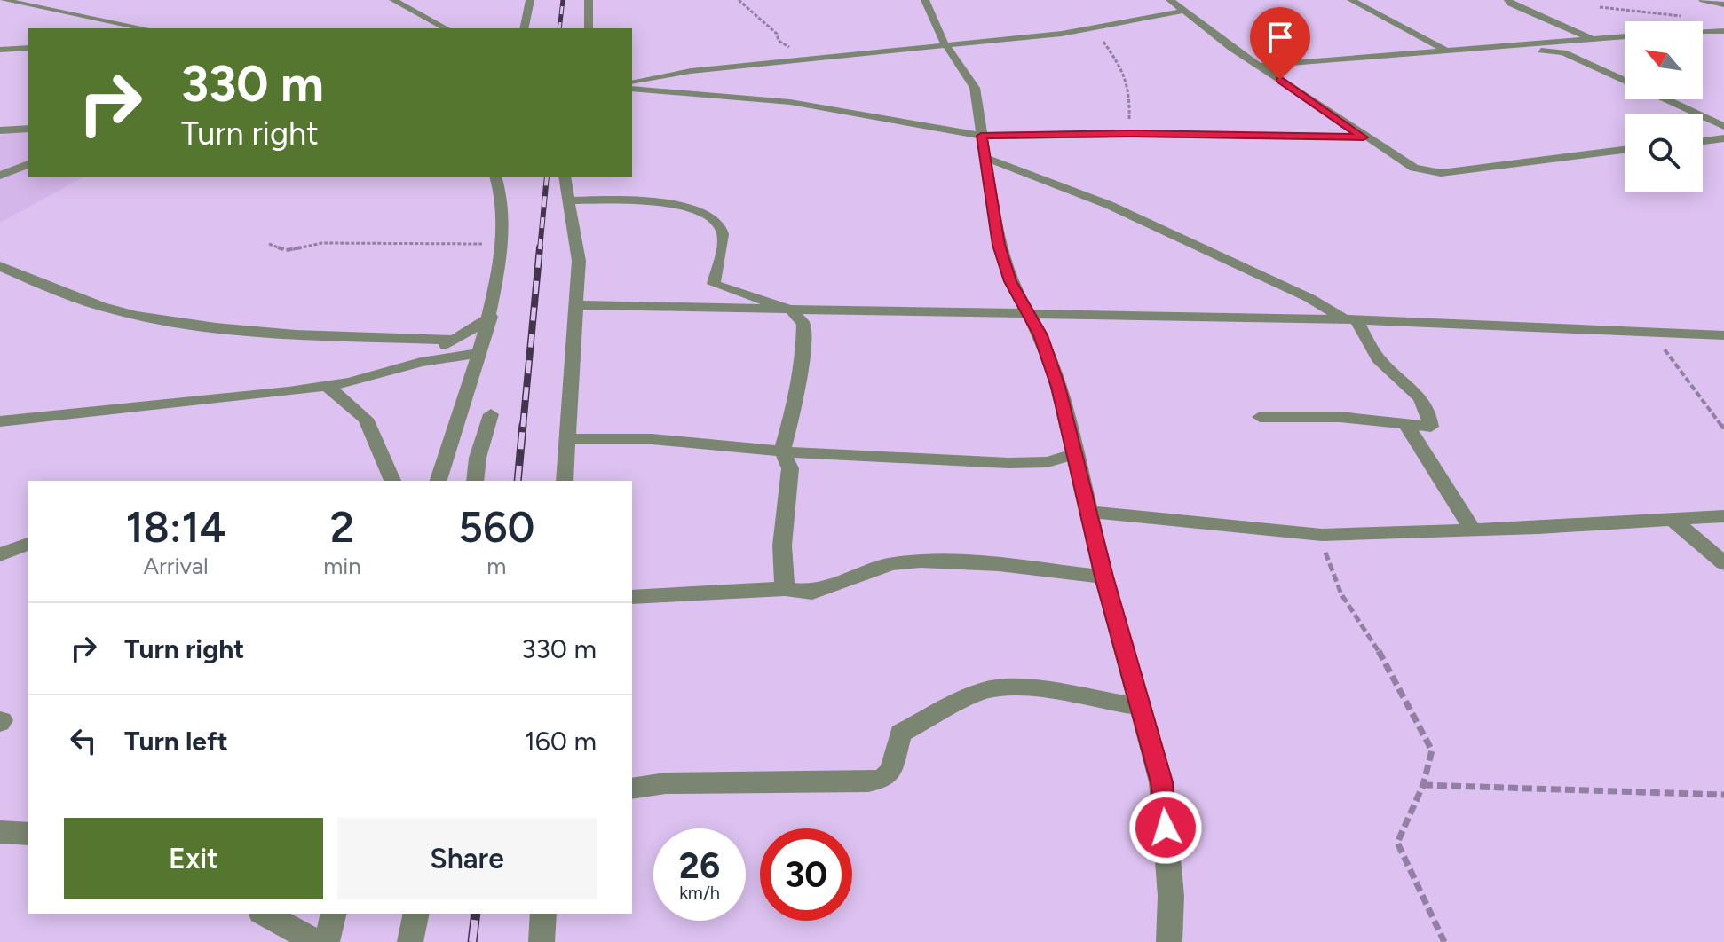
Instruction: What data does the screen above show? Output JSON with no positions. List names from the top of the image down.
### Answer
{
  "north": "top left",
  "page": {
    "turn": ["330 m", "Turn right"],
    "eta": [
      "18:14",
      "Arrival",
      "2",
      "min",
      "560",
      "m"
    ],
    "list": [
      {
        "name": "Turn right",
        "value": "330 m"
      },
      {
        "name": "Turn left",
        "value": "160 m"
      }
    ],
    "buttons": ["Exit", "Share"],
    "speed": "26 km/h",
    "limit": "30"
  }
}
